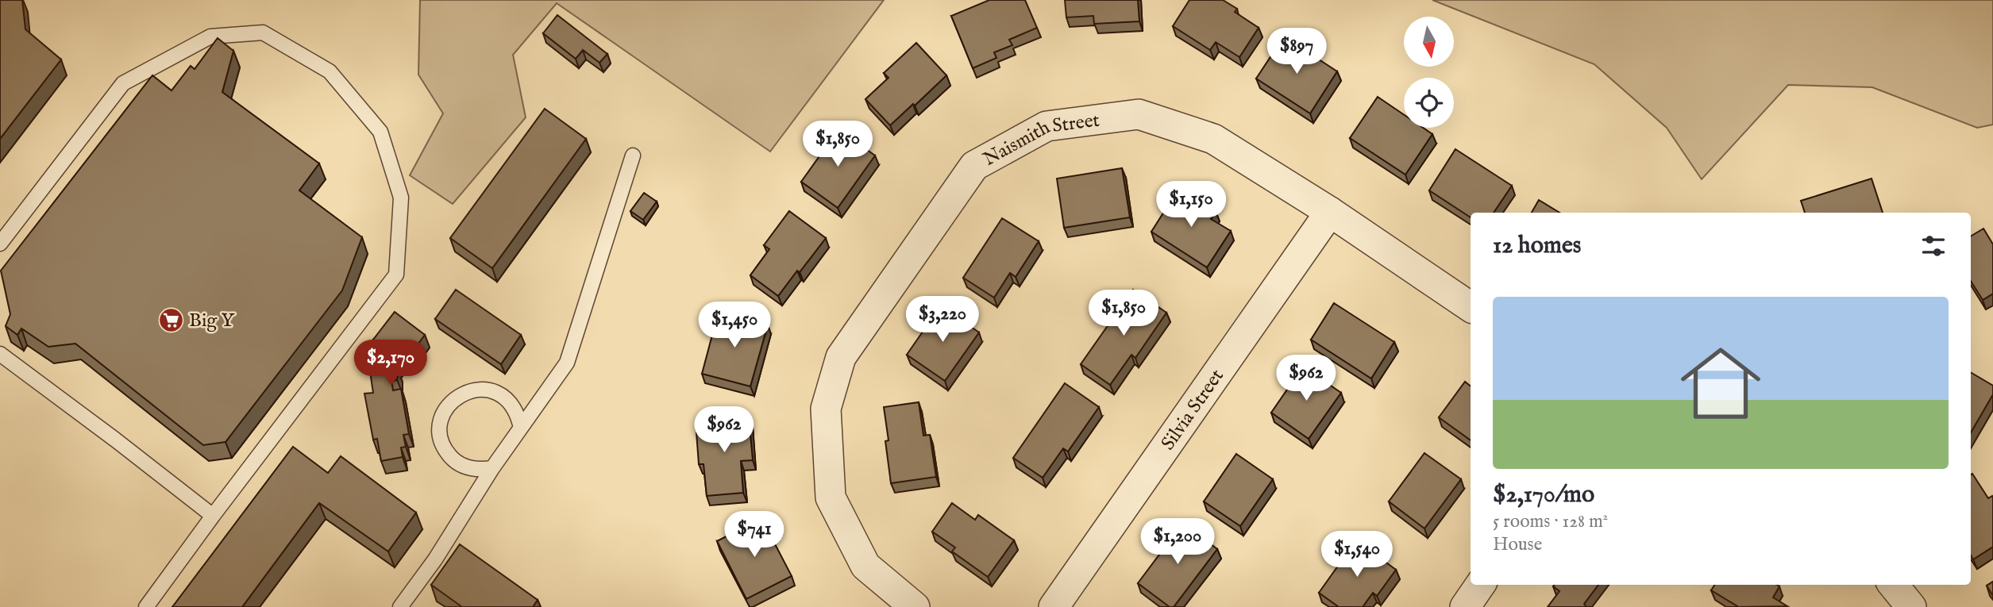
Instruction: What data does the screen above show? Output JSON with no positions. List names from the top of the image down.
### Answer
{
  "streets": {
    "street": ["Naismith Street", "Silvia Street"]
  },
  "crossings": [
    ["Naismith Street", "Silvia Street"]
  ],
  "places": {
    "supermarket": ["Big Y"]
  },
  "north": "bottom",
  "page": {
    "price": [
      "$897",
      "$1,850",
      "$1,150",
      "$1,850",
      "$3,220",
      "$1,450",
      "$2,170",
      "$962",
      "$962",
      "$741",
      "$1,200",
      "$1,540"
    ],
    "heading": "12 homes",
    "list": [
      {
        "name": "$2,170/mo",
        "note": "5 rooms · 128 m² · House"
      }
    ]
  }
}
